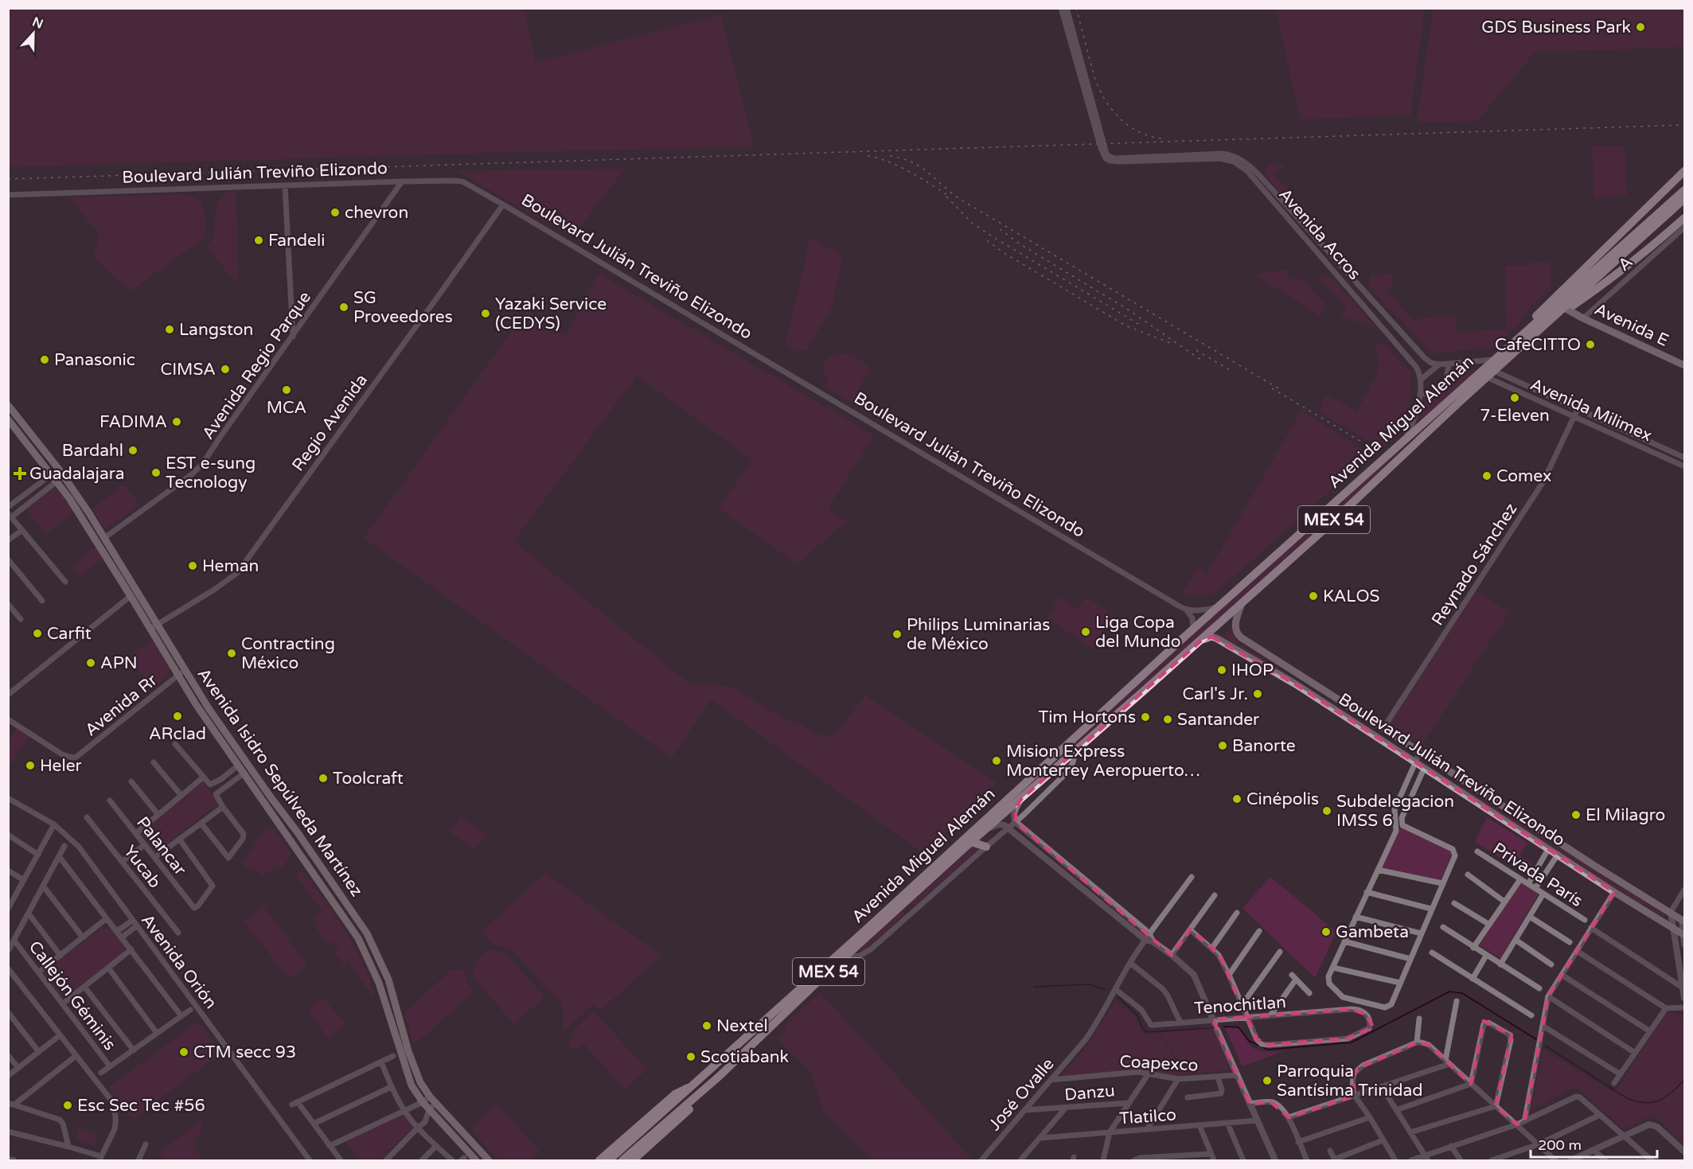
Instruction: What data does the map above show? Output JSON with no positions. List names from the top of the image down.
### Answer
{
  "streets": {
    "highway": ["Avenida Miguel Alemán", "MEX 54"],
    "main road": ["Boulevard Julián Treviño Elizondo", "Avenida E", "Avenida Isidro Sepúlveda Martínez"],
    "street": [
      "Avenida Acros",
      "A",
      "Avenida Regio Parque",
      "Avenida Milimex",
      "Regio Avenida",
      "Reynado Sánchez",
      "Avenida Rr",
      "Palancar",
      "Yucab",
      "Privada París",
      "Avenida Orión",
      "Callejón Géminis",
      "Tenochitlan",
      "Coapexco",
      "Danzu",
      "José Ovalle",
      "Tlatilco"
    ]
  },
  "crossings": [
    ["Boulevard Julián Treviño Elizondo", "Avenida Regio Parque"],
    ["Boulevard Julián Treviño Elizondo", "Avenida Miguel Alemán"],
    ["Boulevard Julián Treviño Elizondo", "Regio Avenida"],
    ["Boulevard Julián Treviño Elizondo", "Reynado Sánchez"],
    ["A", "Avenida E"],
    ["Avenida Regio Parque", "Avenida Isidro Sepúlveda Martínez"],
    ["Avenida Milimex", "Avenida Miguel Alemán"],
    ["Avenida Milimex", "Reynado Sánchez"],
    ["Regio Avenida", "Avenida Isidro Sepúlveda Martínez"],
    ["Avenida Rr", "Avenida Isidro Sepúlveda Martínez"],
    ["Tenochitlan", "José Ovalle"],
    ["Coapexco", "José Ovalle"],
    ["Danzu", "José Ovalle"]
  ],
  "places": {
    "other": [
      "GDS Business Park",
      "chevron",
      "Fandeli",
      "SG Proveedores",
      "Yazaki Service (CEDYS)",
      "Langston",
      "CafeCITTO",
      "Panasonic",
      "CIMSA",
      "MCA",
      "7-Eleven",
      "FADIMA",
      "Bardahl",
      "EST e-sung Tecnology",
      "Comex",
      "Heman",
      "KALOS",
      "Liga Copa del Mundo",
      "Carfit",
      "Philips Luminarias de México",
      "Contracting México",
      "APN",
      "IHOP",
      "Carl's Jr.",
      "ARclad",
      "Tim Hortons",
      "Santander",
      "Banorte",
      "Mision Express Monterrey Aeropuerto…",
      "Heler",
      "Toolcraft",
      "Cinépolis",
      "Subdelegacion IMSS 6",
      "El Milagro",
      "Gambeta",
      "Nextel",
      "CTM secc 93",
      "Scotiabank",
      "Parroquia Santísima Trinidad",
      "Esc Sec Tec #56"
    ],
    "health": ["Guadalajara"]
  },
  "scale_bar": "200 m",
  "north": "top"
}
